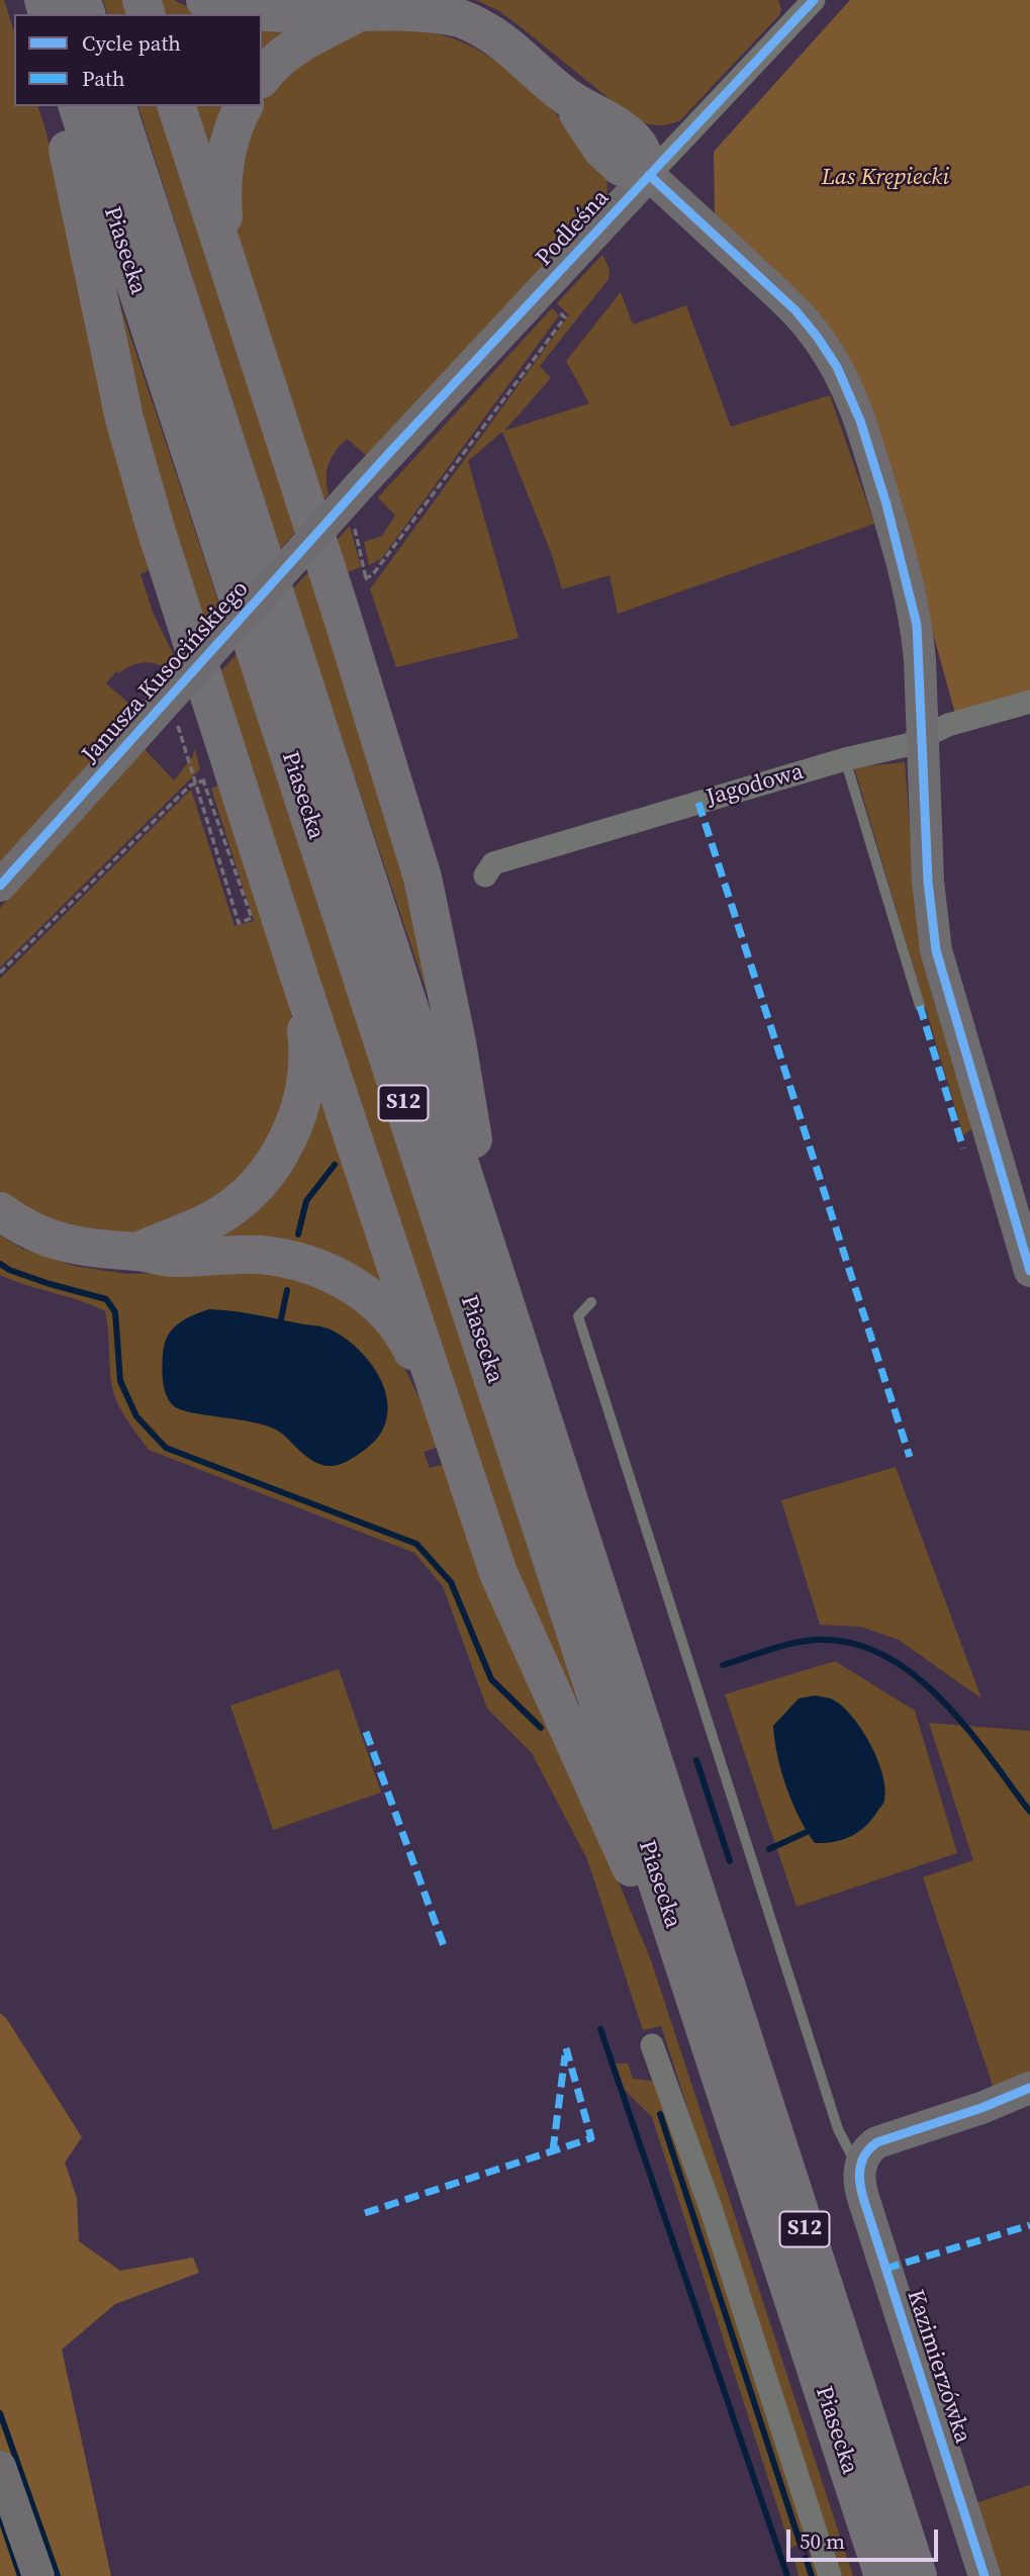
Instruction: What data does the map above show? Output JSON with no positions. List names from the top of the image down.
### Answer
{
  "streets": {
    "highway": ["Piasecka", "S12"],
    "street": [
      "Podleśna",
      "Janusza Kusocińskiego",
      "Jagodowa",
      "Kazimierzówka"
    ]
  },
  "crossings": [
    ["Podleśna", "Janusza Kusocińskiego"]
  ],
  "parks": ["Las Krępiecki"],
  "legend": ["Cycle path", "Path"],
  "scale_bar": "50 m"
}
